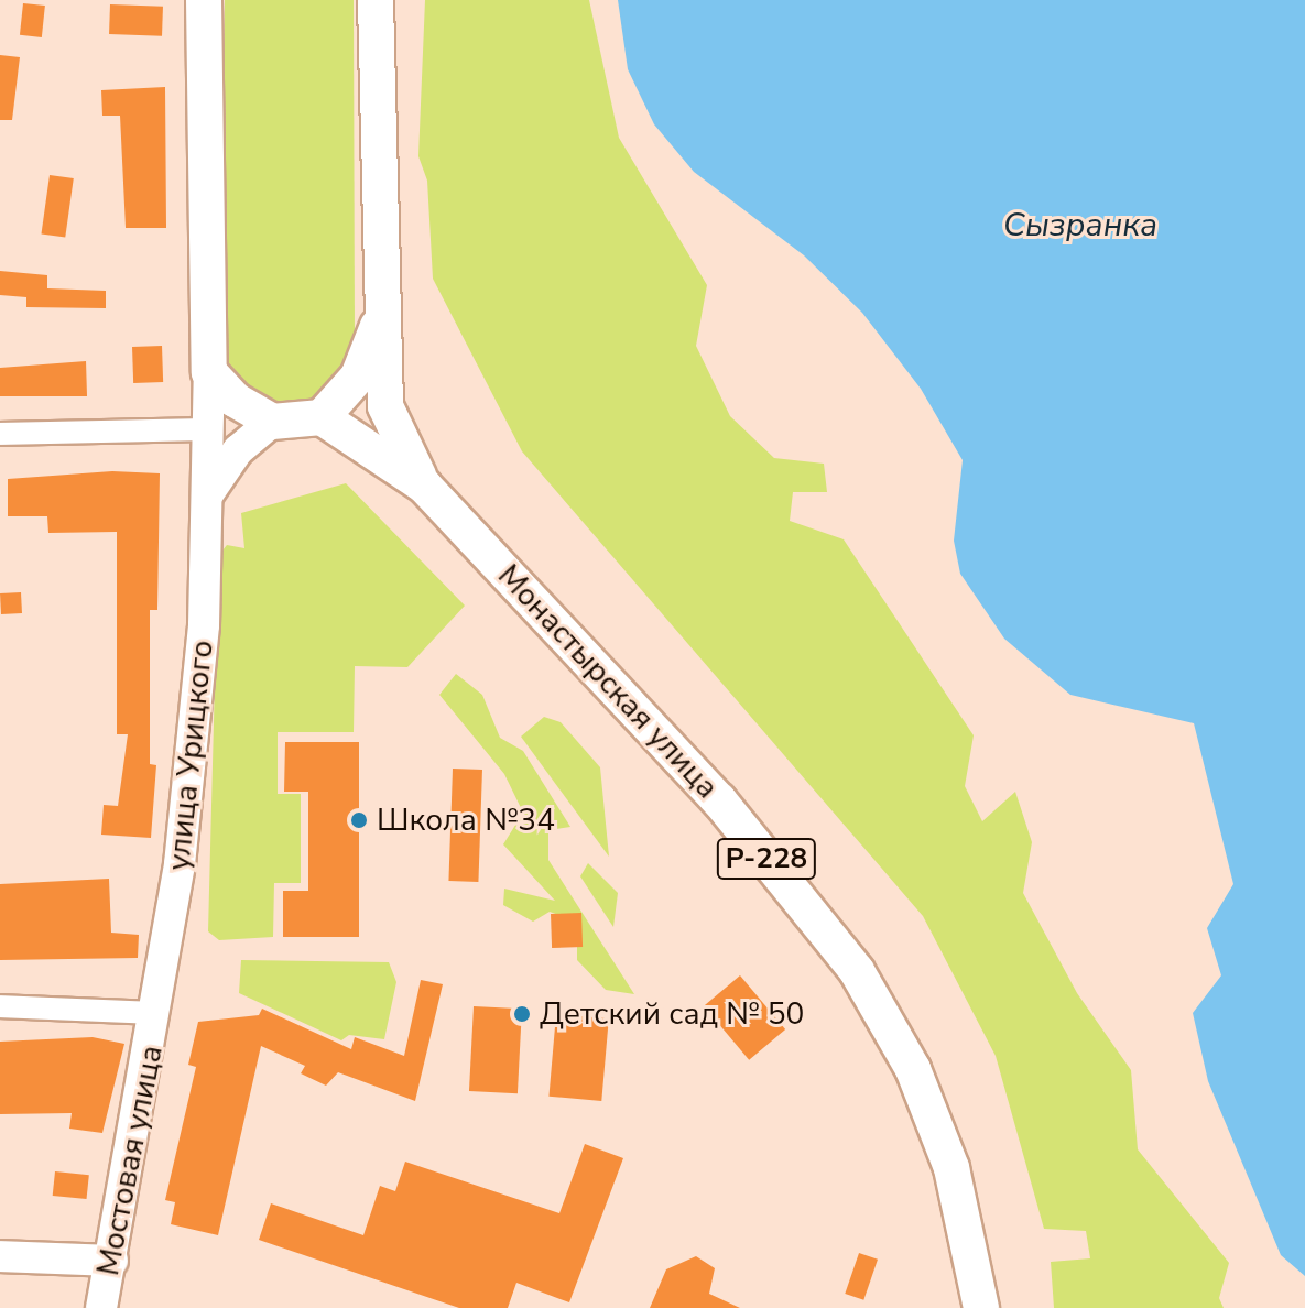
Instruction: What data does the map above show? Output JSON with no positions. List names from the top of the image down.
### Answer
{
  "streets": {
    "main road": [
      "Монастырская улица",
      "улица Урицкого",
      "Р-228",
      "Мостовая улица"
    ]
  },
  "crossings": [
    ["Монастырская улица", "Р-228"],
    ["улица Урицкого", "Мостовая улица"]
  ],
  "water": ["Сызранка"],
  "places": ["Школа №34", "Детский сад № 50"]
}
